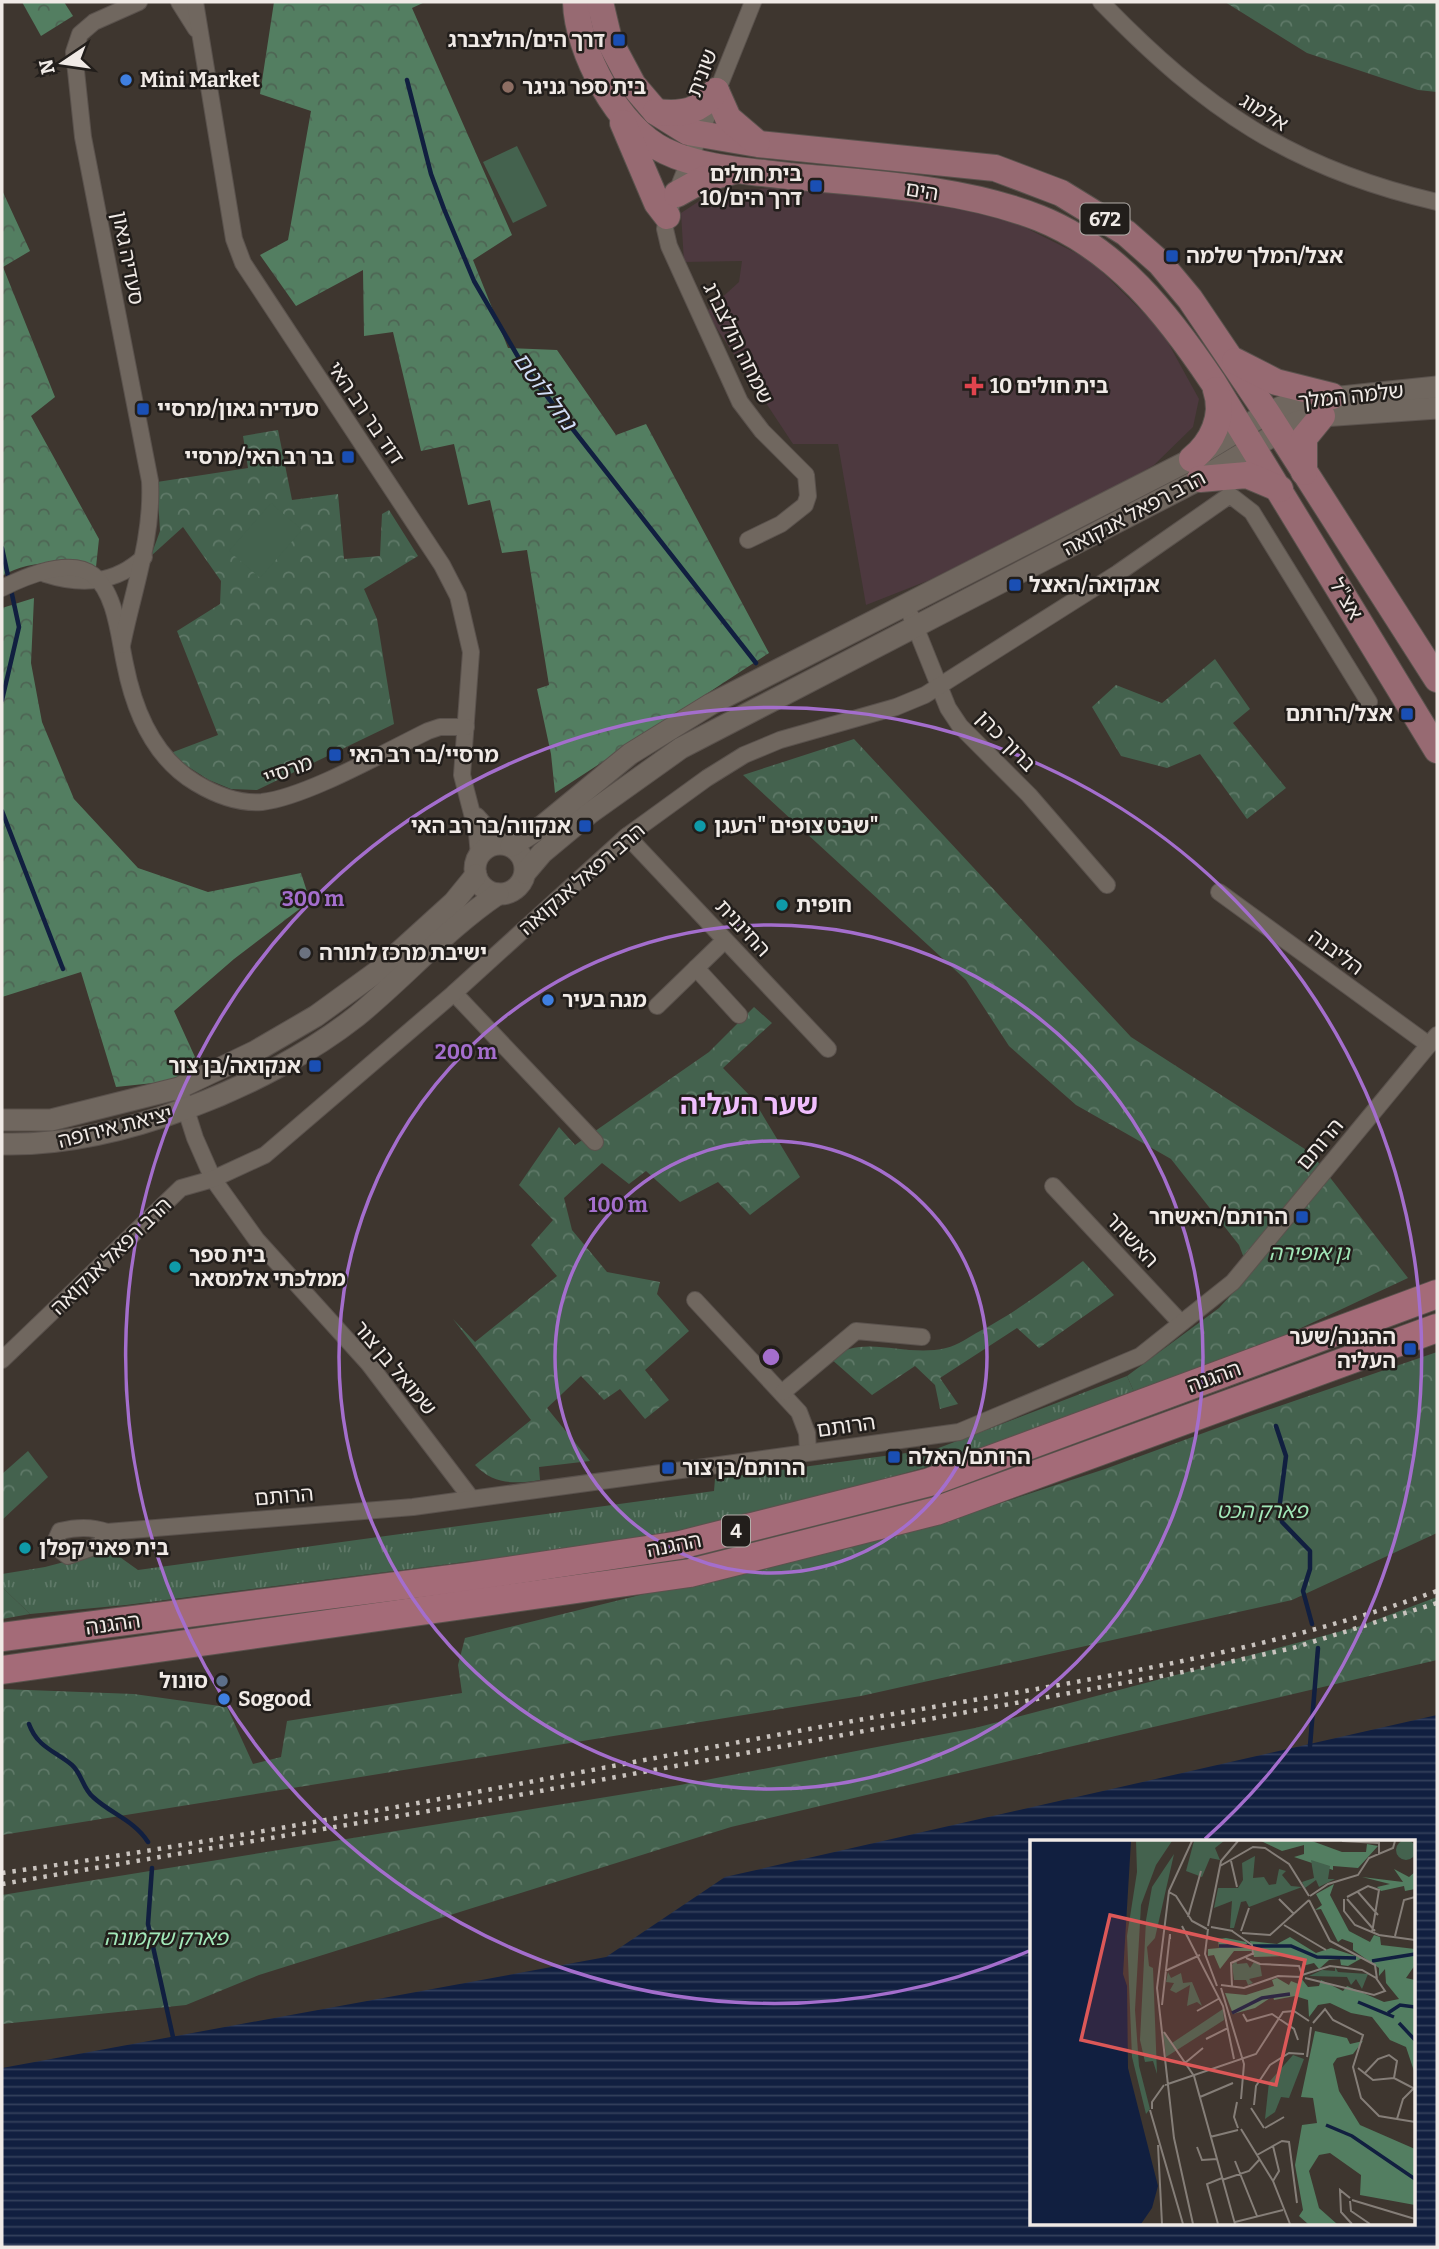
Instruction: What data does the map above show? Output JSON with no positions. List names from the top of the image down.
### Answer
{
  "streets": {
    "highway": ["ההגנה", "4"],
    "main road": ["הים", "672", "אצ\"ל"],
    "street": [
      "שונית",
      "אלמוג",
      "סעדיה גאון",
      "שמחה הולצברג",
      "שלמה המלך",
      "דוד בר רב האי",
      "הרב רפאל אנקואה",
      "ברוך כהן",
      "מרסיי",
      "החיננית",
      "הליבנה",
      "יציאת אירופה",
      "הרותם",
      "האשחר",
      "שמואל בן צור"
    ]
  },
  "crossings": [
    ["שונית", "הים"],
    ["שונית", "שמחה הולצברג"],
    ["הים", "שמחה הולצברג"],
    ["הים", "שלמה המלך"],
    ["הים", "הרב רפאל אנקואה"],
    ["הים", "אצ\"ל"],
    ["סעדיה גאון", "מרסיי"],
    ["שלמה המלך", "הרב רפאל אנקואה"],
    ["שלמה המלך", "אצ\"ל"],
    ["דוד בר רב האי", "הרב רפאל אנקואה"],
    ["דוד בר רב האי", "מרסיי"],
    ["הרב רפאל אנקואה", "אצ\"ל"],
    ["הרב רפאל אנקואה", "ברוך כהן"],
    ["הרב רפאל אנקואה", "החיננית"],
    ["הרב רפאל אנקואה", "יציאת אירופה"],
    ["הרב רפאל אנקואה", "שמואל בן צור"],
    ["הליבנה", "הרותם"],
    ["יציאת אירופה", "שמואל בן צור"],
    ["הרותם", "האשחר"],
    ["הרותם", "שמואל בן צור"]
  ],
  "districts": ["שער העליה"],
  "water": ["נחל לוטם"],
  "parks": ["גן אופירה", "פארק הכט", "פארק שקמונה"],
  "places": {
    "transit": [
      "דרך הים/הולצברג",
      "בית חולים 10/דרך הים",
      "אצל/המלך שלמה",
      "סעדיה גאון/מרסיי",
      "בר רב האי/מרסיי",
      "אנקואה/האצל",
      "אצל/הרותם",
      "מרסיי/בר רב האי",
      "אנקווה/בר רב האי",
      "אנקואה/בן צור",
      "הרותם/האשחר",
      "ההגנה/שער העליה",
      "הרותם/האלה",
      "הרותם/בן צור"
    ],
    "other": [
      "Mini Market",
      "בית ספר גניגר",
      "שבט צופים \"העגן\"",
      "חופית",
      "ישיבת מרכז לתורה",
      "מגה בעיר",
      "בית ספר ממלכתי אלמסאר",
      "בית פאני קפלן",
      "סונול",
      "Sogood"
    ],
    "health": ["בית חולים 10"]
  },
  "north": "left",
  "rings": ["300 m", "200 m", "100 m"]
}
